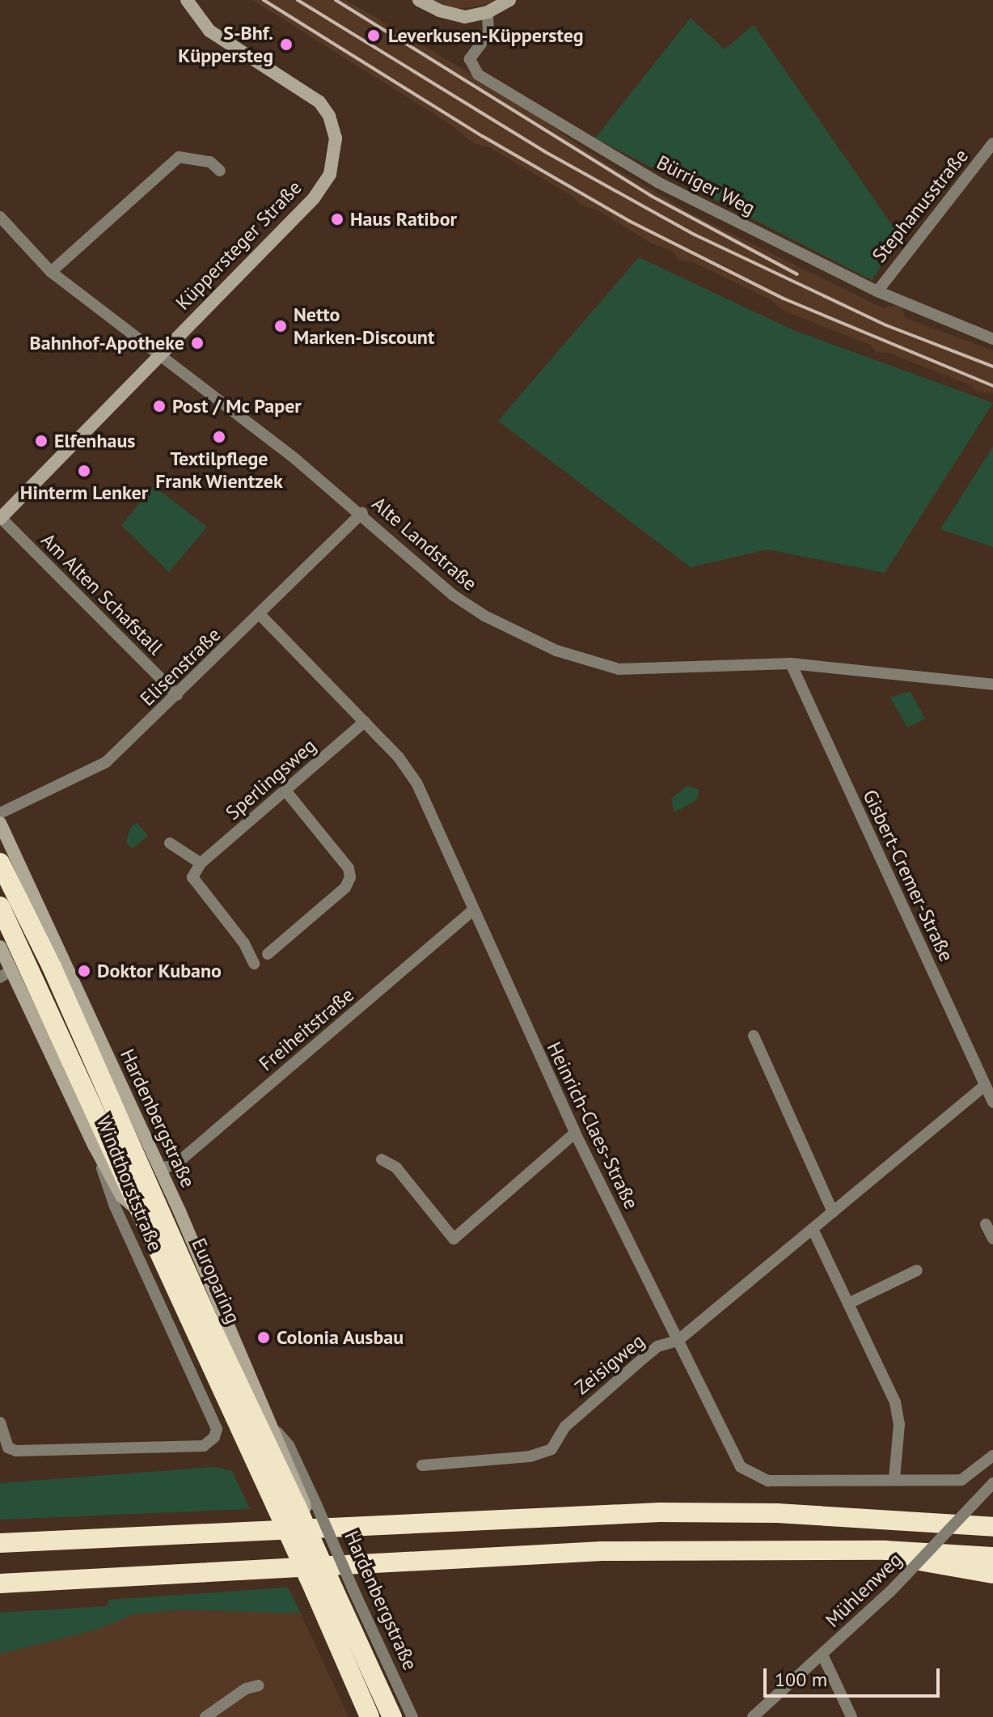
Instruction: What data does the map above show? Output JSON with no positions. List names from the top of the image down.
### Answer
{
  "streets": {
    "highway": ["Europaring"],
    "main road": ["Küppersteger Straße", "Hardenbergstraße", "Windthorststraße"],
    "street": [
      "Bürriger Weg",
      "Stephanusstraße",
      "Alte Landstraße",
      "Am Alten Schafstall",
      "Elisenstraße",
      "Sperlingsweg",
      "Gisbert-Cremer-Straße",
      "Freiheitstraße",
      "Heinrich-Claes-Straße",
      "Zeisigweg",
      "Mühlenweg"
    ]
  },
  "crossings": [
    ["Bürriger Weg", "Stephanusstraße"],
    ["Küppersteger Straße", "Alte Landstraße"],
    ["Küppersteger Straße", "Am Alten Schafstall"],
    ["Alte Landstraße", "Elisenstraße"],
    ["Alte Landstraße", "Gisbert-Cremer-Straße"],
    ["Am Alten Schafstall", "Elisenstraße"],
    ["Elisenstraße", "Heinrich-Claes-Straße"],
    ["Sperlingsweg", "Heinrich-Claes-Straße"],
    ["Gisbert-Cremer-Straße", "Zeisigweg"],
    ["Freiheitstraße", "Hardenbergstraße"],
    ["Freiheitstraße", "Heinrich-Claes-Straße"],
    ["Hardenbergstraße", "Europaring"],
    ["Heinrich-Claes-Straße", "Zeisigweg"]
  ],
  "places": [
    "Leverkusen-Küppersteg",
    "S-Bhf. Küppersteg",
    "Haus Ratibor",
    "Netto Marken-Discount",
    "Bahnhof-Apotheke",
    "Post / Mc Paper",
    "Textilpflege Frank Wientzek",
    "Elfenhaus",
    "Hinterm Lenker",
    "Doktor Kubano",
    "Colonia Ausbau"
  ],
  "scale_bar": "100 m"
}
